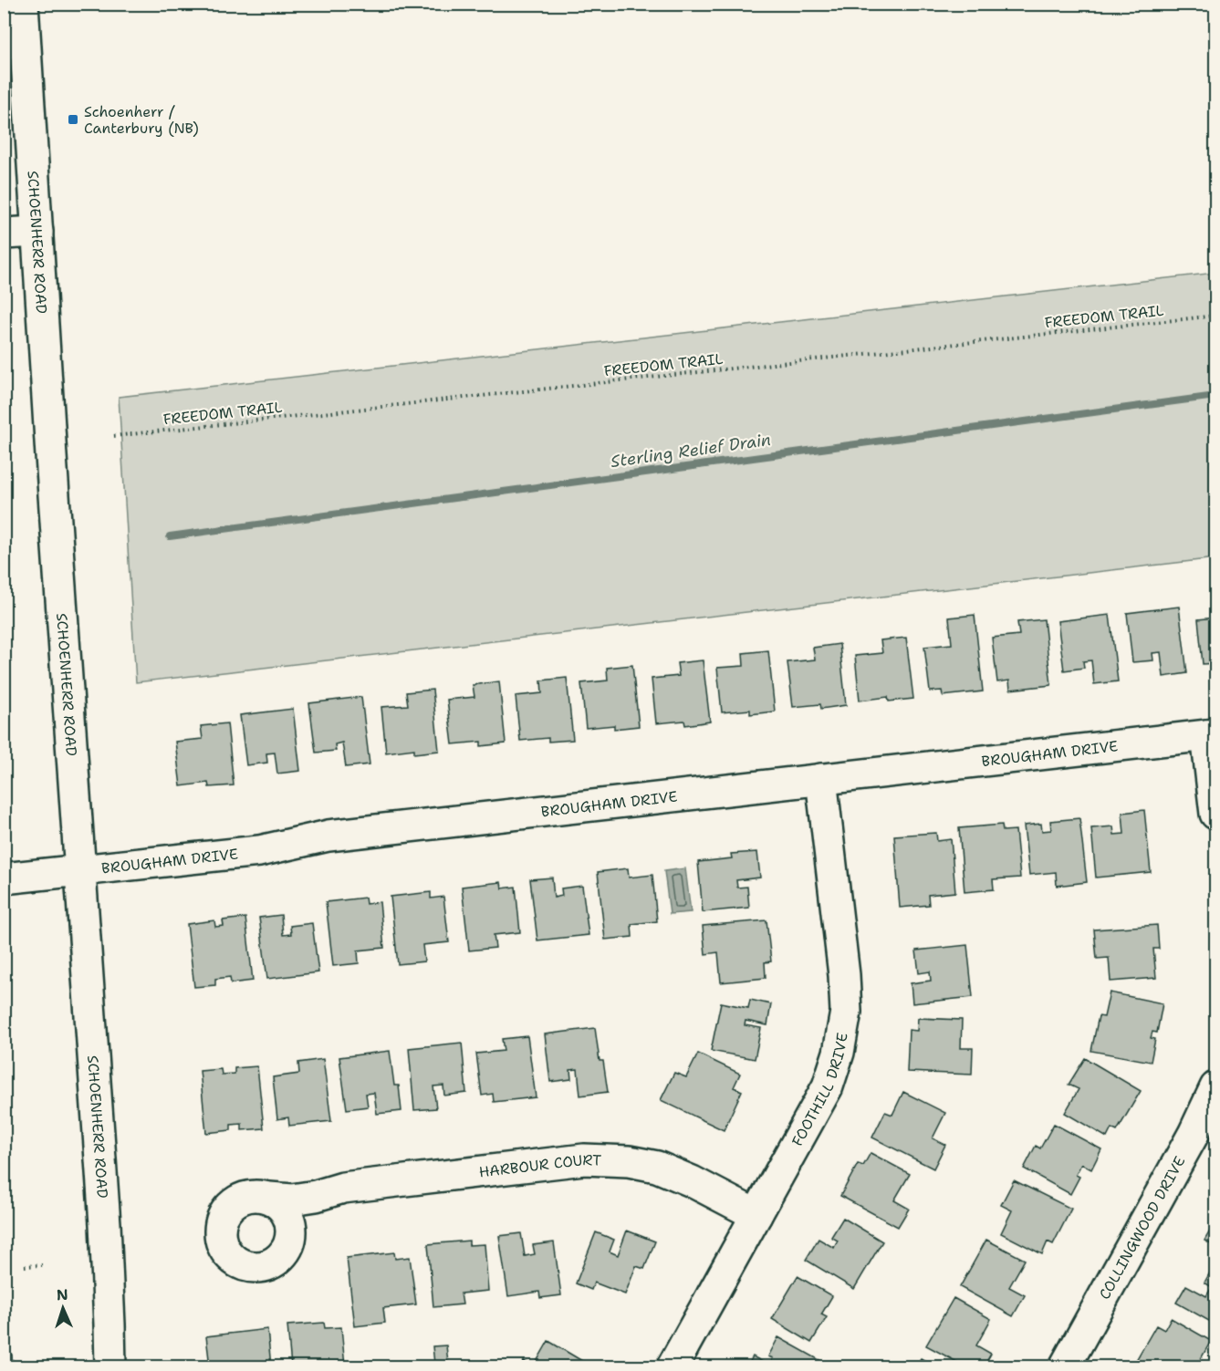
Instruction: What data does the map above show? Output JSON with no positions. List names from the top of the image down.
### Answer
{
  "streets": {
    "street": [
      "SCHOENHERR ROAD",
      "BROUGHAM DRIVE",
      "FOOTHILL DRIVE",
      "HARBOUR COURT",
      "COLLINGWOOD DRIVE"
    ],
    "path": ["FREEDOM TRAIL"]
  },
  "crossings": [
    ["SCHOENHERR ROAD", "BROUGHAM DRIVE"],
    ["BROUGHAM DRIVE", "FOOTHILL DRIVE"],
    ["FOOTHILL DRIVE", "HARBOUR COURT"]
  ],
  "water": ["Sterling Relief Drain"],
  "places": {
    "transit": ["Schoenherr / Canterbury (NB)"]
  },
  "north": "top"
}
